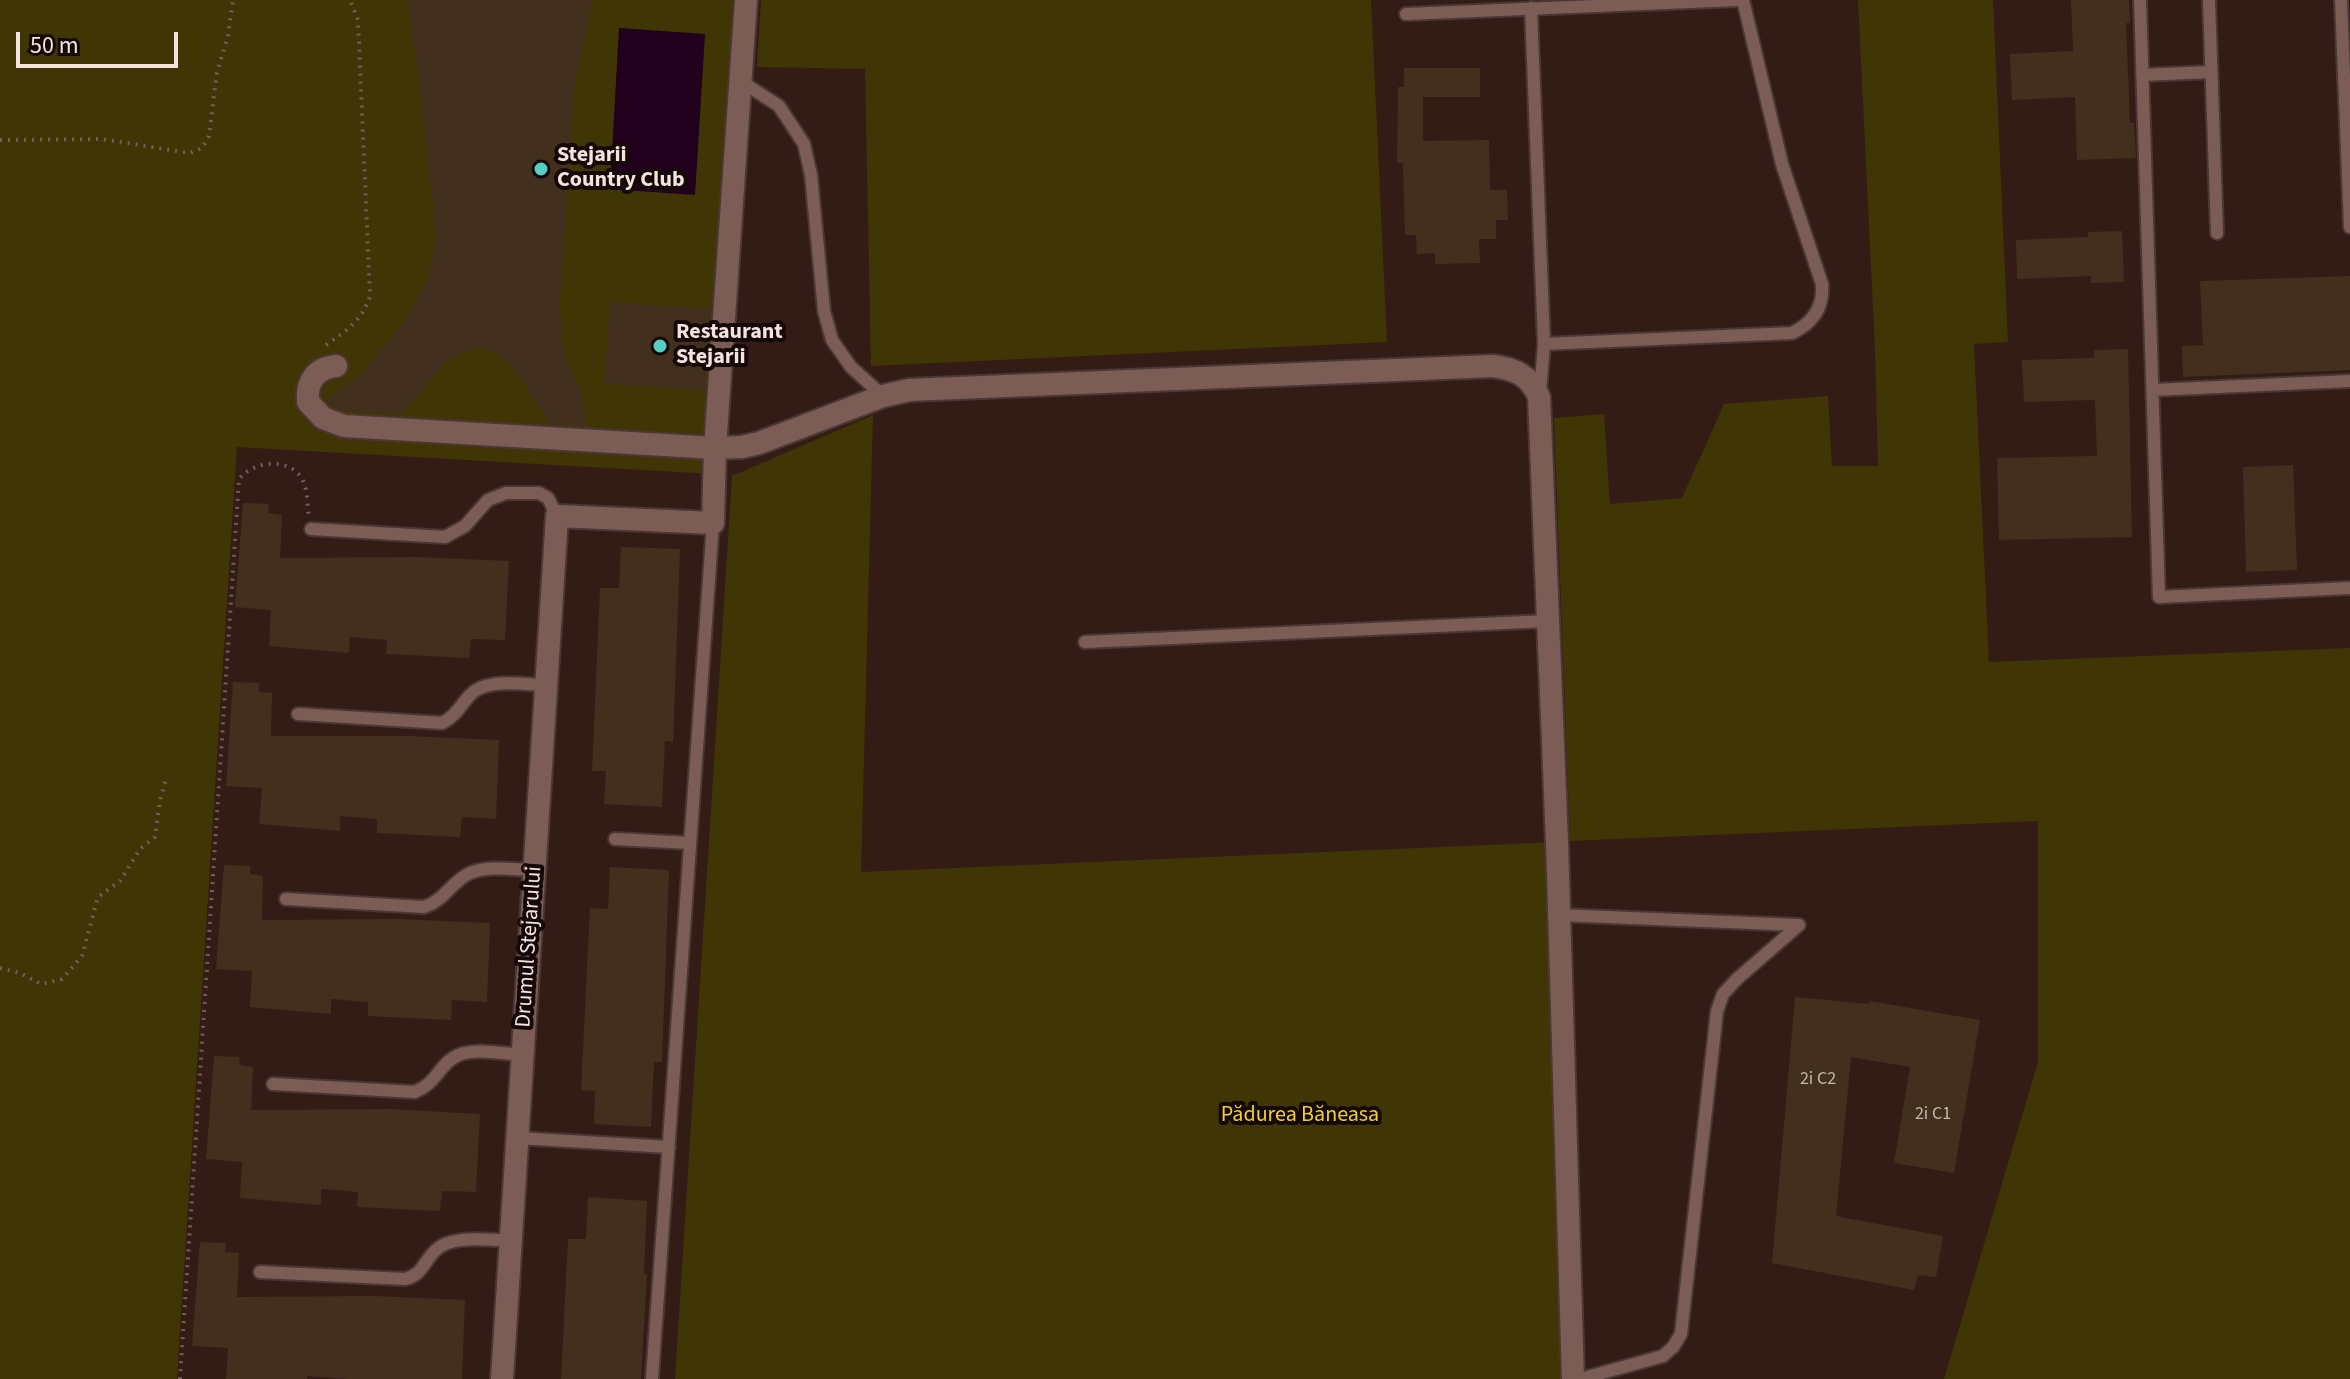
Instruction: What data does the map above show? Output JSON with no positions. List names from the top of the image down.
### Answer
{
  "streets": {
    "street": ["Drumul Stejarului"]
  },
  "parks": ["Pădurea Băneasa"],
  "places": ["Stejarii Country Club", "Restaurant Stejarii"],
  "house_numbers": ["2i C2", "2i C1"],
  "scale_bar": "50 m"
}
